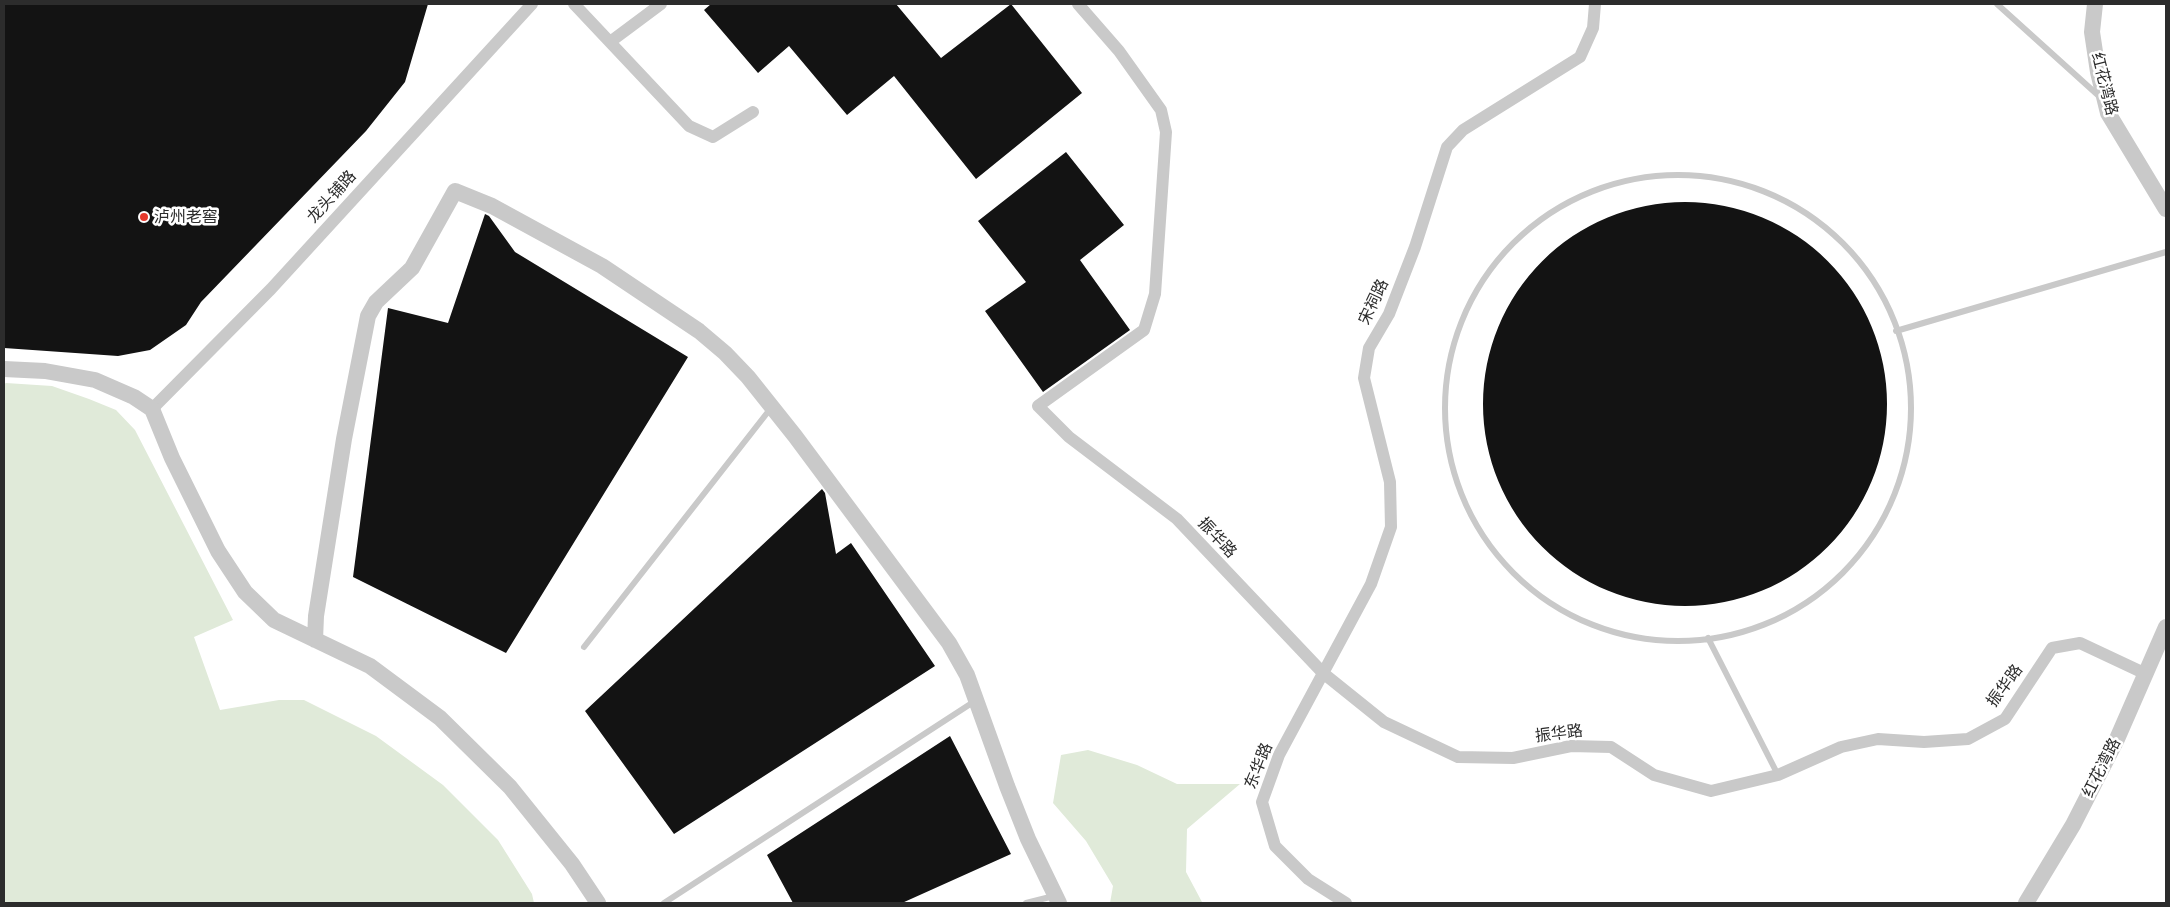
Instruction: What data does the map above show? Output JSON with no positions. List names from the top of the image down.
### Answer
{
  "streets": {
    "street": [
      "红花湾路",
      "龙头铺路",
      "宋祠路",
      "振华路",
      "东华路"
    ]
  },
  "crossings": [
    ["红花湾路", "振华路"],
    ["宋祠路", "振华路"],
    ["宋祠路", "东华路"],
    ["振华路", "东华路"]
  ],
  "places": ["泸州老窖"]
}
